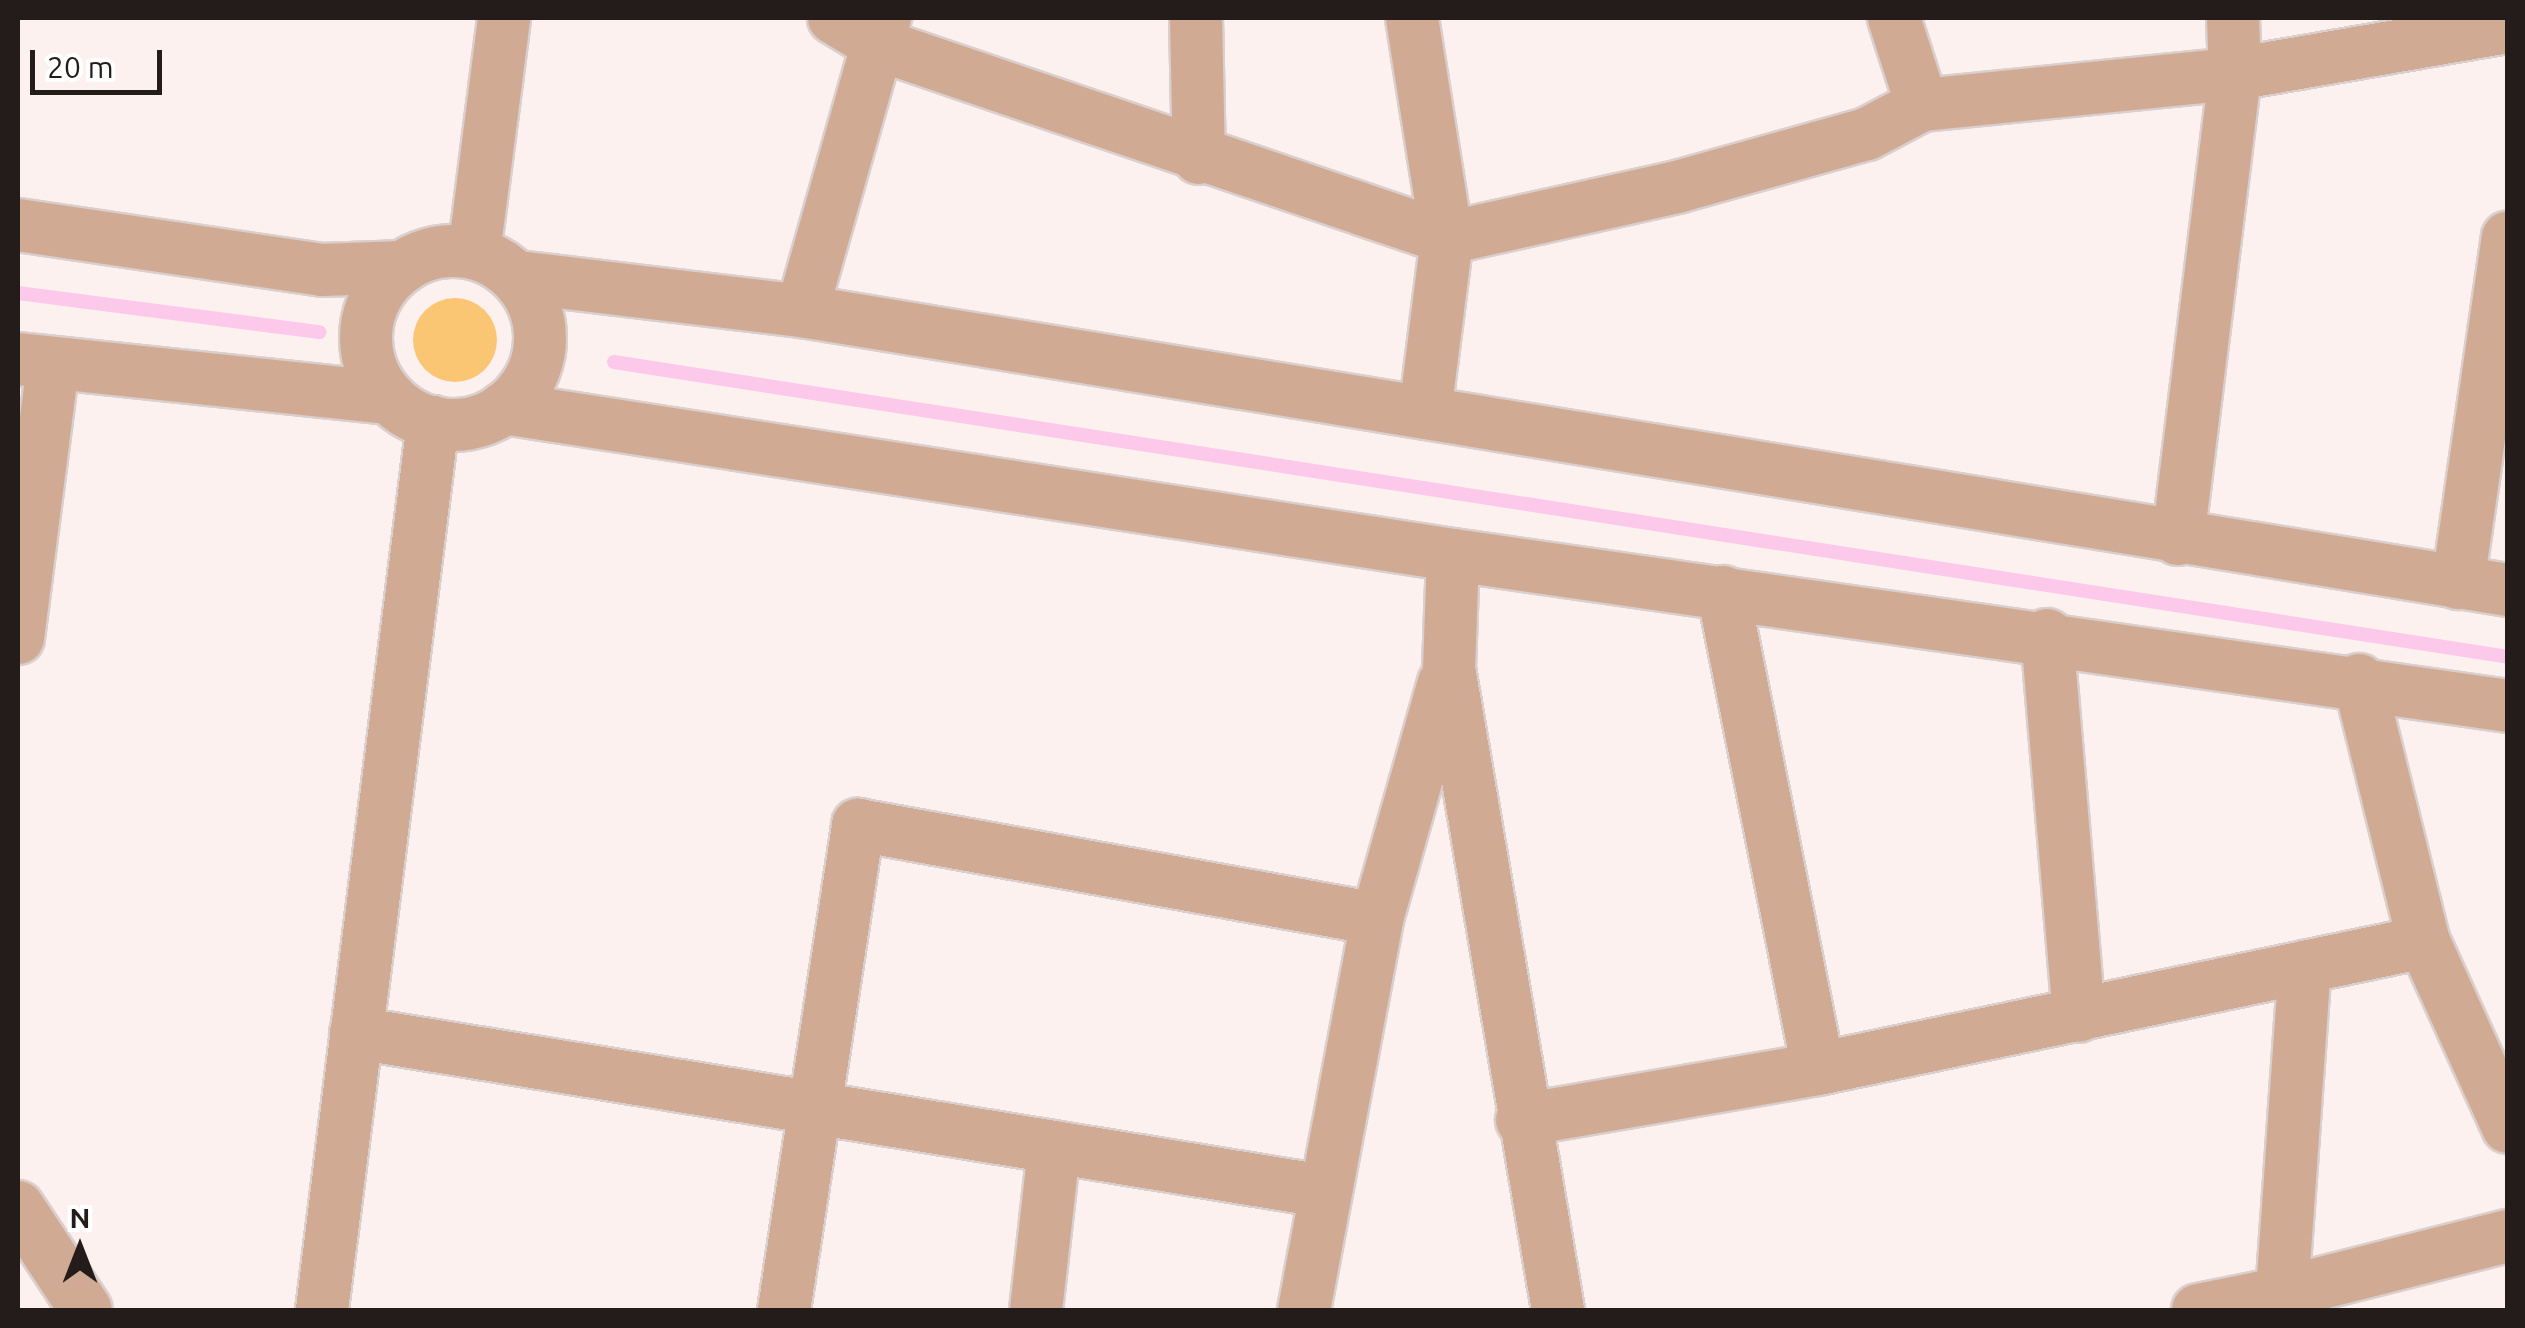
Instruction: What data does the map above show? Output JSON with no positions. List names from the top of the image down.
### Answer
{
  "scale_bar": "20 m",
  "north": "top"
}
